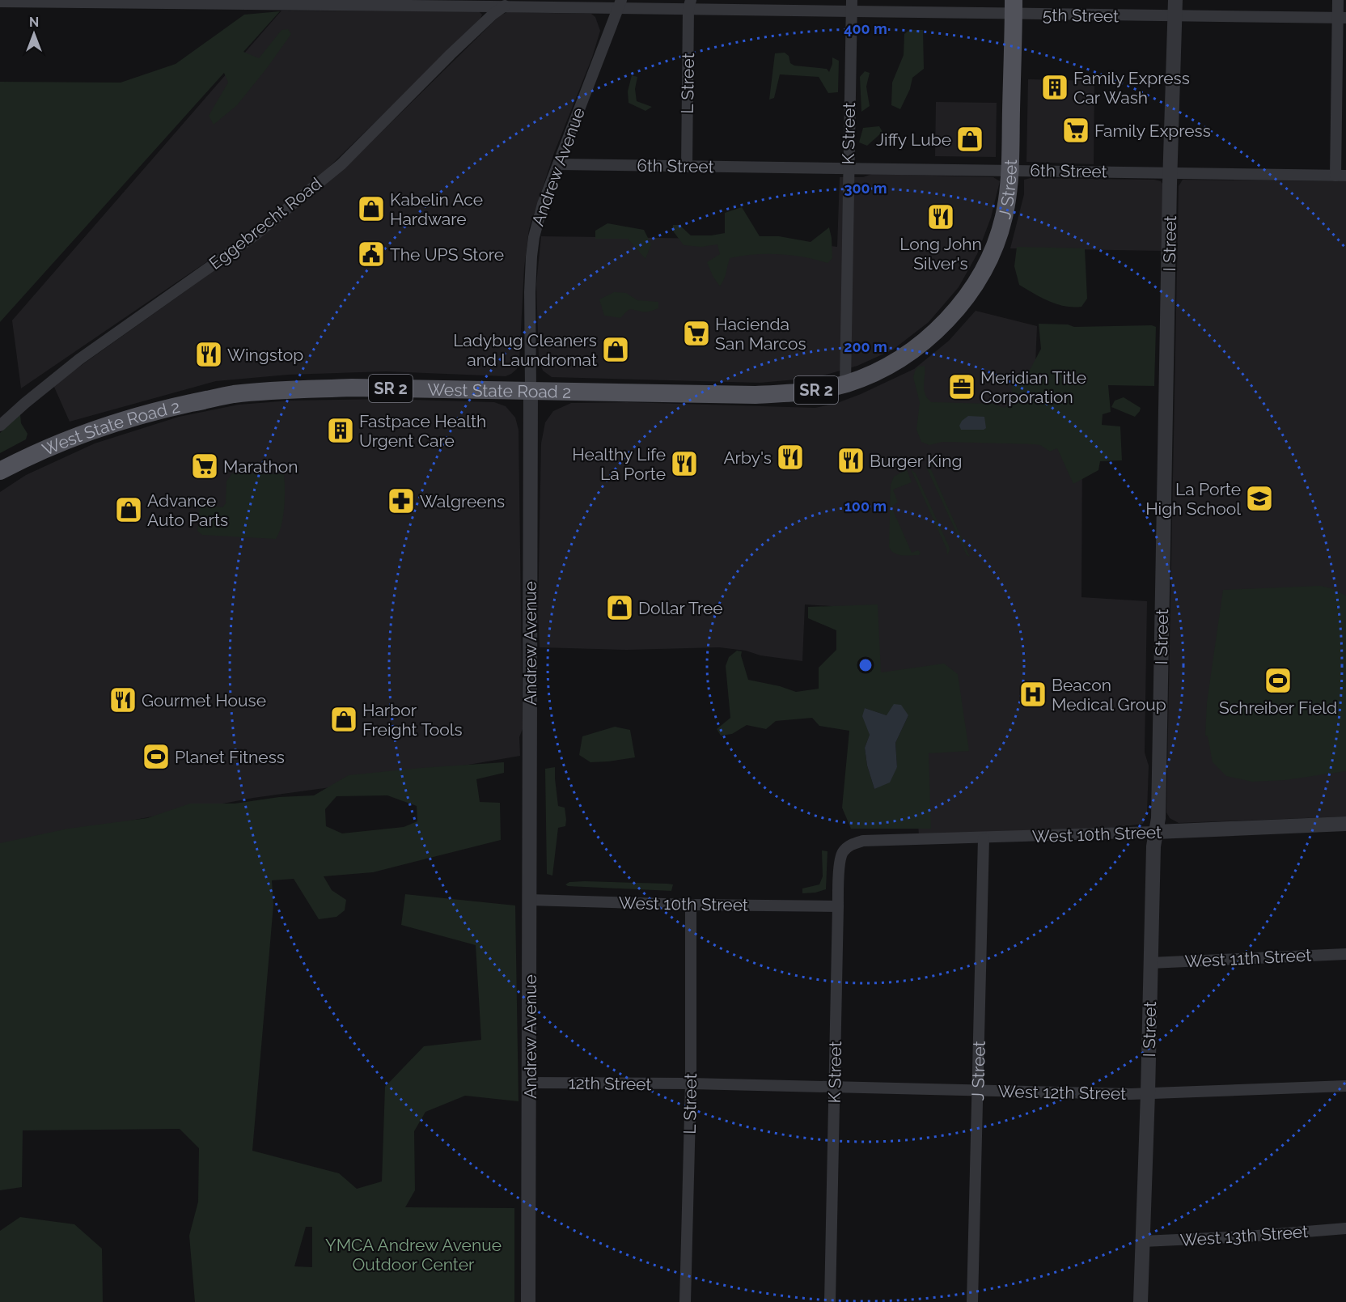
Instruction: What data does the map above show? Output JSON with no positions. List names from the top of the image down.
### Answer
{
  "streets": {
    "main road": ["J Street", "SR 2", "West State Road 2"],
    "street": [
      "5th Street",
      "L Street",
      "K Street",
      "6th Street",
      "Andrew Avenue",
      "Eggebrecht Road",
      "I Street",
      "West 10th Street",
      "West 11th Street",
      "12th Street",
      "West 12th Street",
      "West 13th Street"
    ]
  },
  "crossings": [
    ["5th Street", "L Street"],
    ["5th Street", "K Street"],
    ["5th Street", "Andrew Avenue"],
    ["5th Street", "J Street"],
    ["5th Street", "Eggebrecht Road"],
    ["5th Street", "I Street"],
    ["L Street", "6th Street"],
    ["L Street", "West 10th Street"],
    ["L Street", "12th Street"],
    ["L Street", "West 12th Street"],
    ["K Street", "6th Street"],
    ["K Street", "West State Road 2"],
    ["K Street", "West 10th Street"],
    ["K Street", "West 12th Street"],
    ["6th Street", "Andrew Avenue"],
    ["6th Street", "J Street"],
    ["6th Street", "I Street"],
    ["Andrew Avenue", "West State Road 2"],
    ["Andrew Avenue", "West 10th Street"],
    ["Andrew Avenue", "12th Street"],
    ["J Street", "West State Road 2"],
    ["J Street", "West 10th Street"],
    ["J Street", "West 12th Street"],
    ["I Street", "West 10th Street"],
    ["I Street", "West 11th Street"],
    ["I Street", "West 12th Street"],
    ["I Street", "West 13th Street"],
    ["12th Street", "West 12th Street"]
  ],
  "parks": ["YMCA Andrew Avenue Outdoor Center"],
  "places": {
    "building": ["Family Express Car Wash", "Fastpace Health Urgent Care"],
    "supermarket": ["Family Express", "Hacienda San Marcos", "Marathon"],
    "shop": [
      "Jiffy Lube",
      "Kabelin Ace Hardware",
      "Ladybug Cleaners and Laundromat",
      "Advance Auto Parts",
      "Dollar Tree",
      "Harbor Freight Tools"
    ],
    "restaurant": [
      "Long John Silver's",
      "Wingstop",
      "Arby's",
      "Burger King",
      "Healthy Life La Porte",
      "Gourmet House"
    ],
    "public building": ["The UPS Store"],
    "office": ["Meridian Title Corporation"],
    "school or university": ["La Porte High School"],
    "pharmacy": ["Walgreens"],
    "sports": ["Schreiber Field", "Planet Fitness"],
    "hospital": ["Beacon Medical Group"]
  },
  "north": "top",
  "rings": [
    "400 m",
    "300 m",
    "200 m",
    "100 m"
  ]
}
